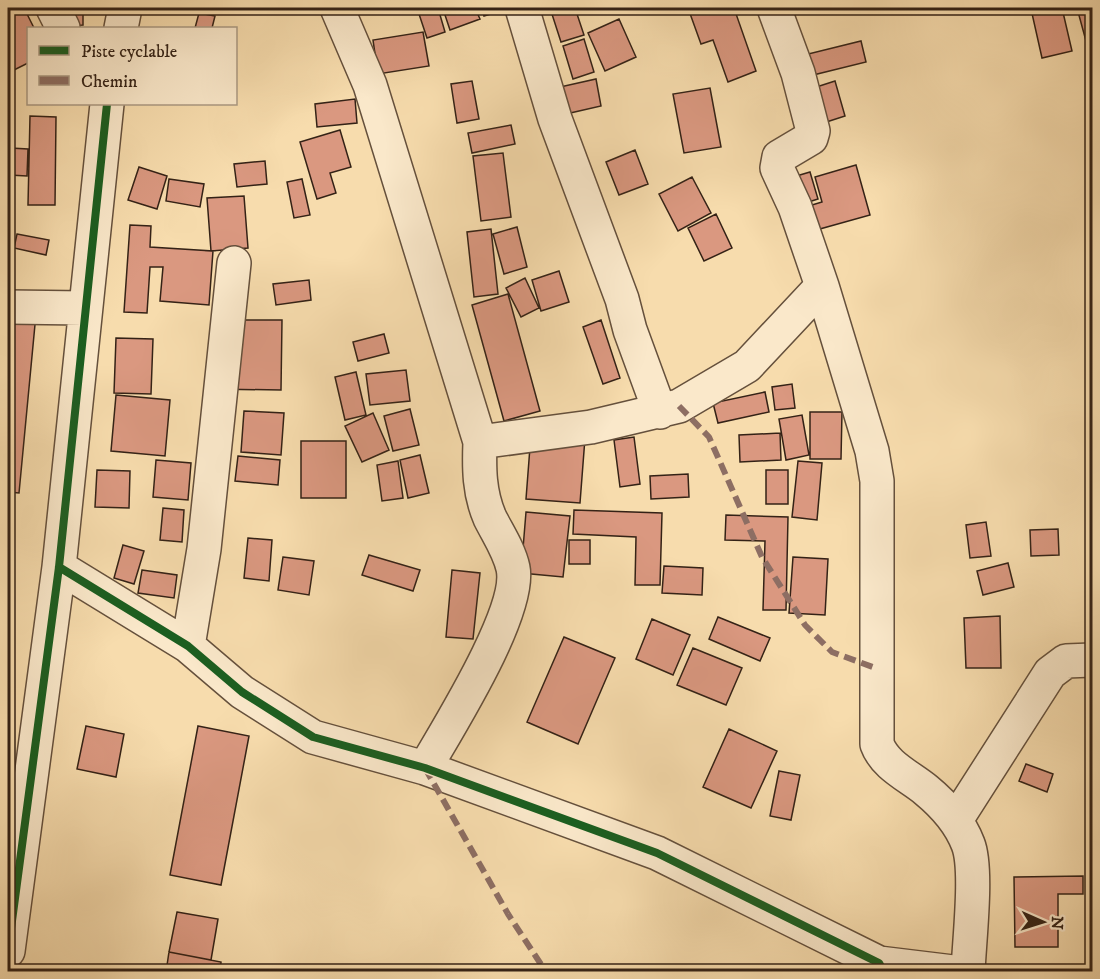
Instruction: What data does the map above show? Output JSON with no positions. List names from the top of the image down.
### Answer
{
  "legend": ["Piste cyclable", "Chemin"],
  "north": "right"
}
